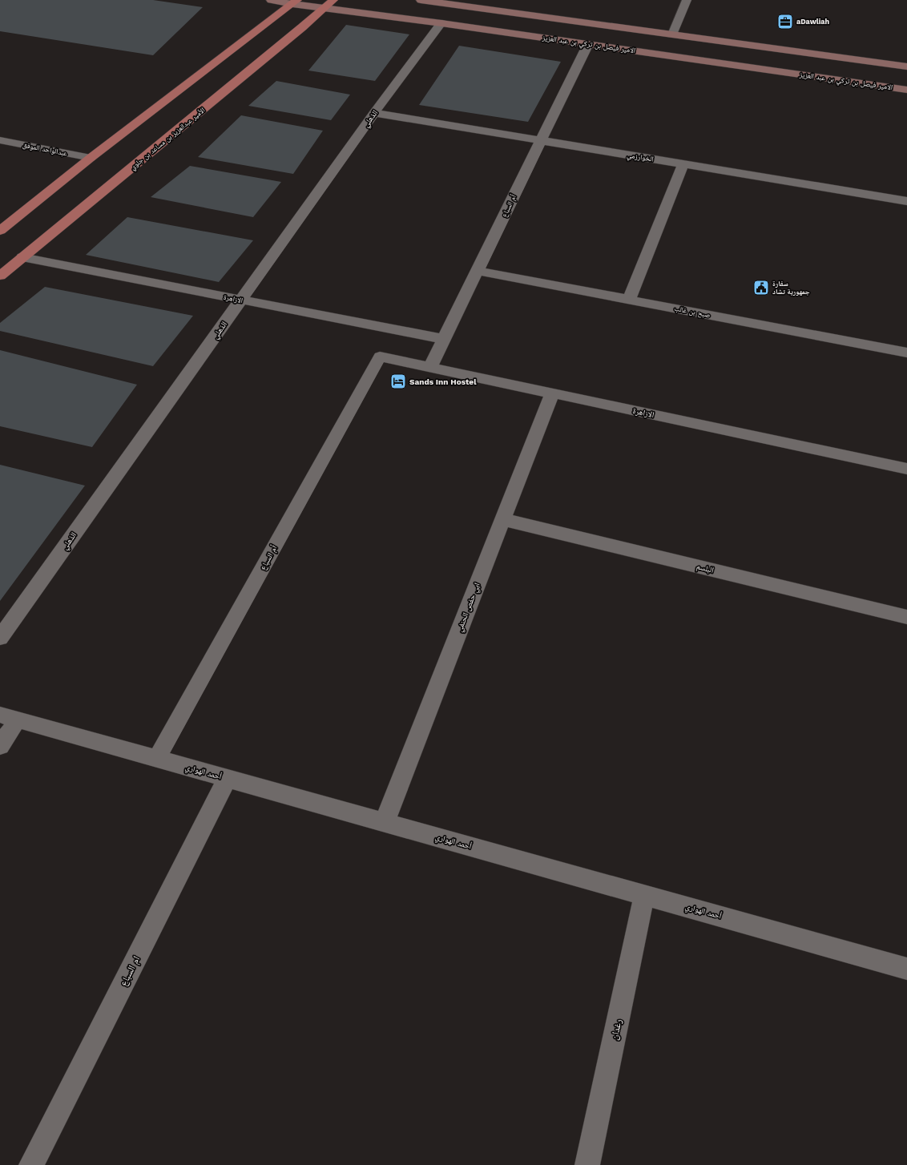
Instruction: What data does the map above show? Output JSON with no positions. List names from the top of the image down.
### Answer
{
  "streets": {
    "main road": ["الامير فيصل بن تركي بن عبد العزيز", "الأمير عبدالعزيز بن مساعد بن جلوي"],
    "street": [
      "الذهلي",
      "عبدالواحد الموفق",
      "الخوارزمي",
      "أم السباع",
      "الازاهرة",
      "صبح بن غالب",
      "البلسم",
      "ابي حفص الحنفي",
      "أحمد الهواري",
      "ام السباع",
      "رغدان"
    ]
  },
  "crossings": [
    ["الامير فيصل بن تركي بن عبد العزيز", "الذهلي"],
    ["الامير فيصل بن تركي بن عبد العزيز", "الأمير عبدالعزيز بن مساعد بن جلوي"],
    ["الامير فيصل بن تركي بن عبد العزيز", "أم السباع"],
    ["الذهلي", "الخوارزمي"],
    ["الذهلي", "الازاهرة"],
    ["الأمير عبدالعزيز بن مساعد بن جلوي", "الازاهرة"],
    ["الخوارزمي", "أم السباع"],
    ["أم السباع", "الازاهرة"],
    ["أم السباع", "صبح بن غالب"],
    ["أم السباع", "أحمد الهواري"],
    ["الازاهرة", "ابي حفص الحنفي"],
    ["البلسم", "ابي حفص الحنفي"],
    ["ابي حفص الحنفي", "أحمد الهواري"],
    ["أحمد الهواري", "ام السباع"],
    ["أحمد الهواري", "رغدان"]
  ],
  "places": {
    "office": ["aDawliah"],
    "public building": ["سفارة جمهورية تشاد"],
    "hotel": ["Sands Inn Hostel"]
  }
}
